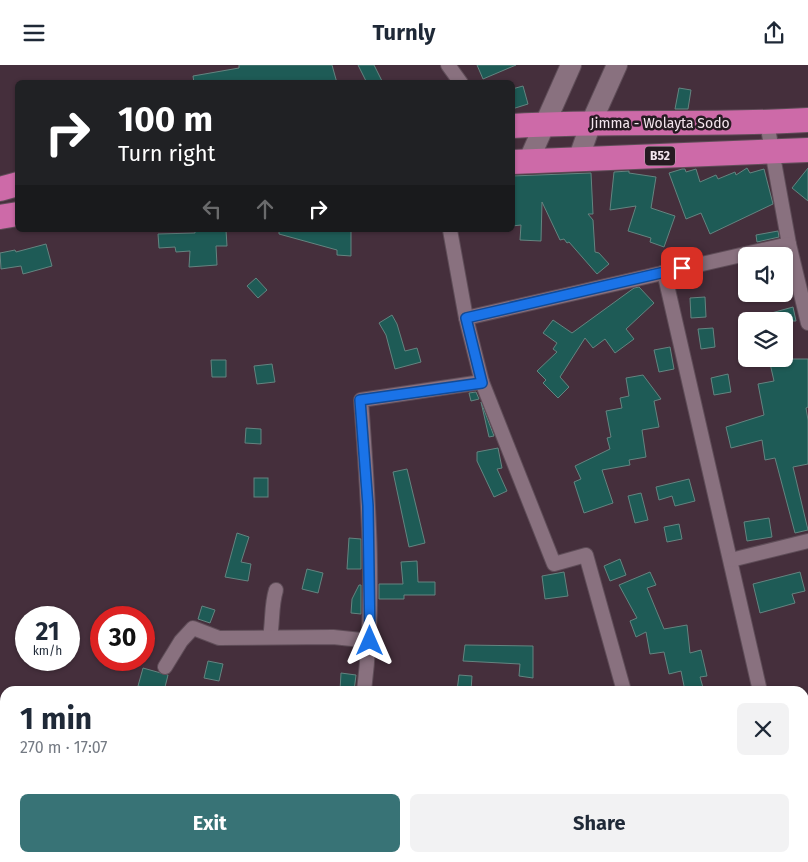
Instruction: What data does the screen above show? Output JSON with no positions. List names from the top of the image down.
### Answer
{
  "streets": {
    "highway": ["Jimma - Wolayta Sodo", "B52"]
  },
  "page": {
    "header": "Turnly",
    "turn": ["100 m", "Turn right"],
    "speed": "21 km/h",
    "limit": "30",
    "heading": ["1 min", "270 m · 17:07"],
    "buttons": ["Exit", "Share"]
  }
}
